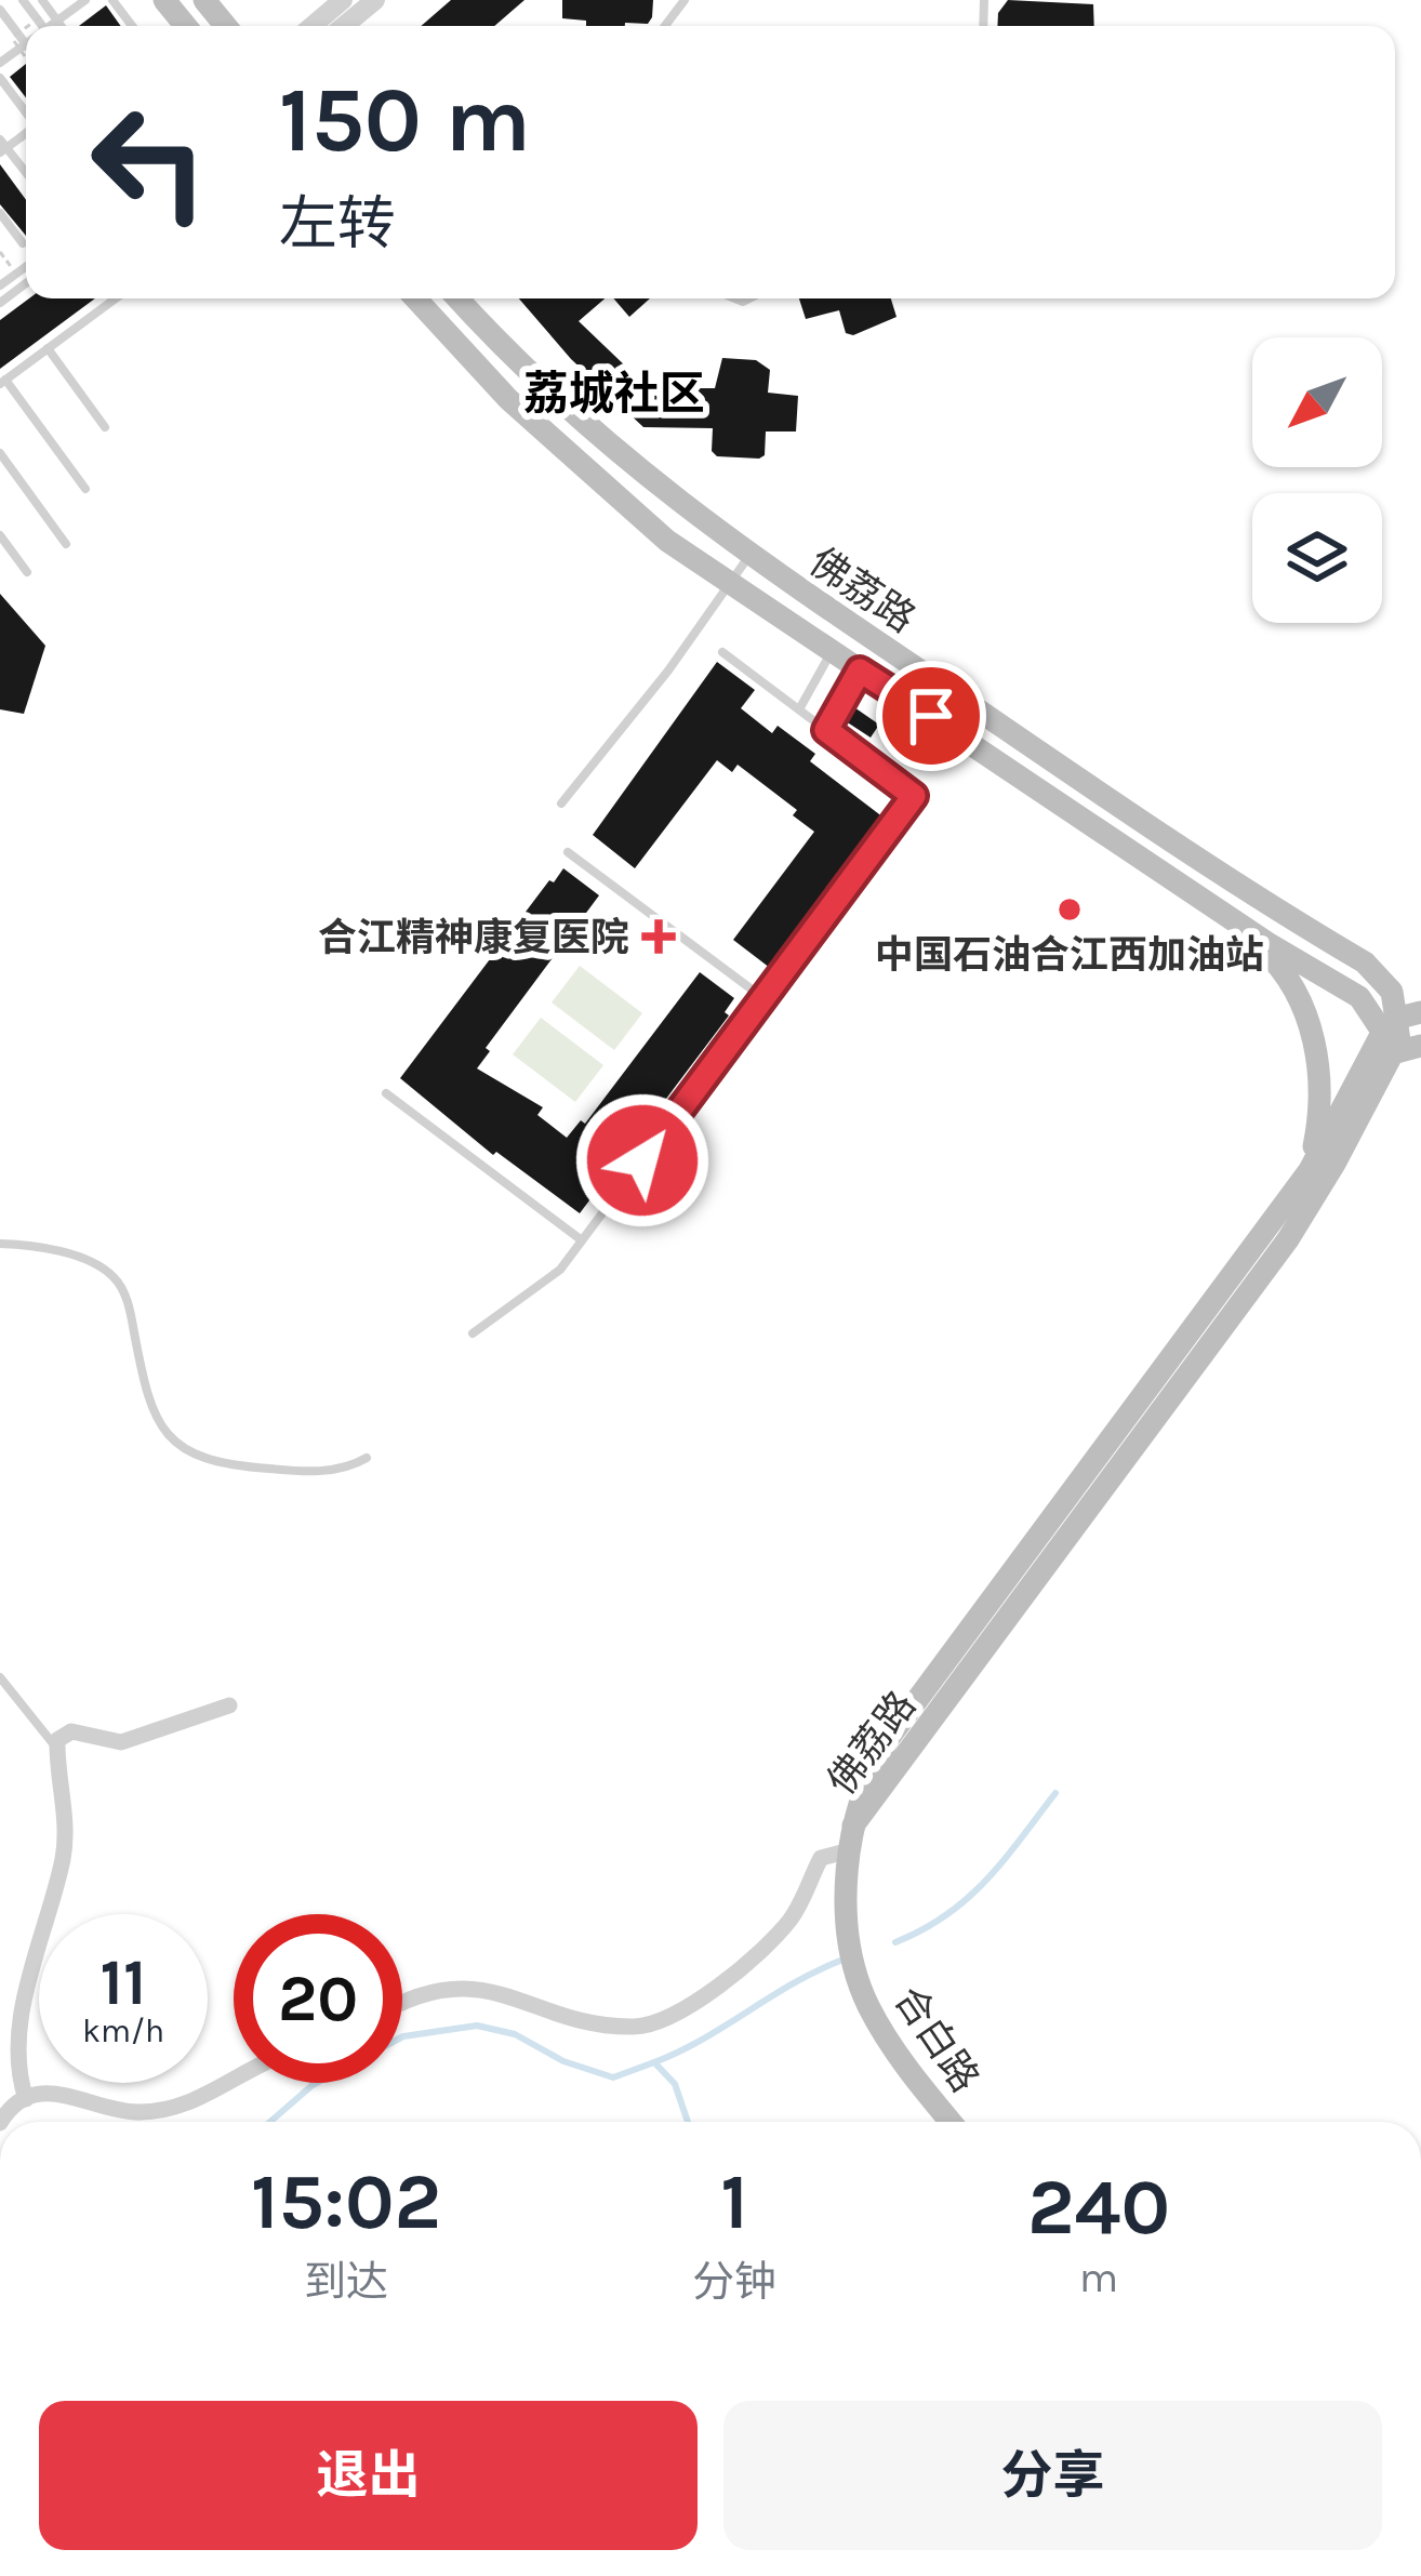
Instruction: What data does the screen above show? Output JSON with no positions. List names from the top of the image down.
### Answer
{
  "streets": {
    "main road": ["佛荔路", "合白路"]
  },
  "crossings": [
    ["佛荔路", "合白路"]
  ],
  "districts": ["荔城社区"],
  "places": {
    "other": ["中国石油合江西加油站"],
    "health": ["合江精神康复医院"]
  },
  "north": "bottom left",
  "page": {
    "turn": ["150 m", "左转"],
    "speed": "11 km/h",
    "limit": "20",
    "eta": [
      "15:02",
      "到达",
      "1",
      "分钟",
      "240",
      "m"
    ],
    "buttons": ["退出", "分享"]
  }
}
